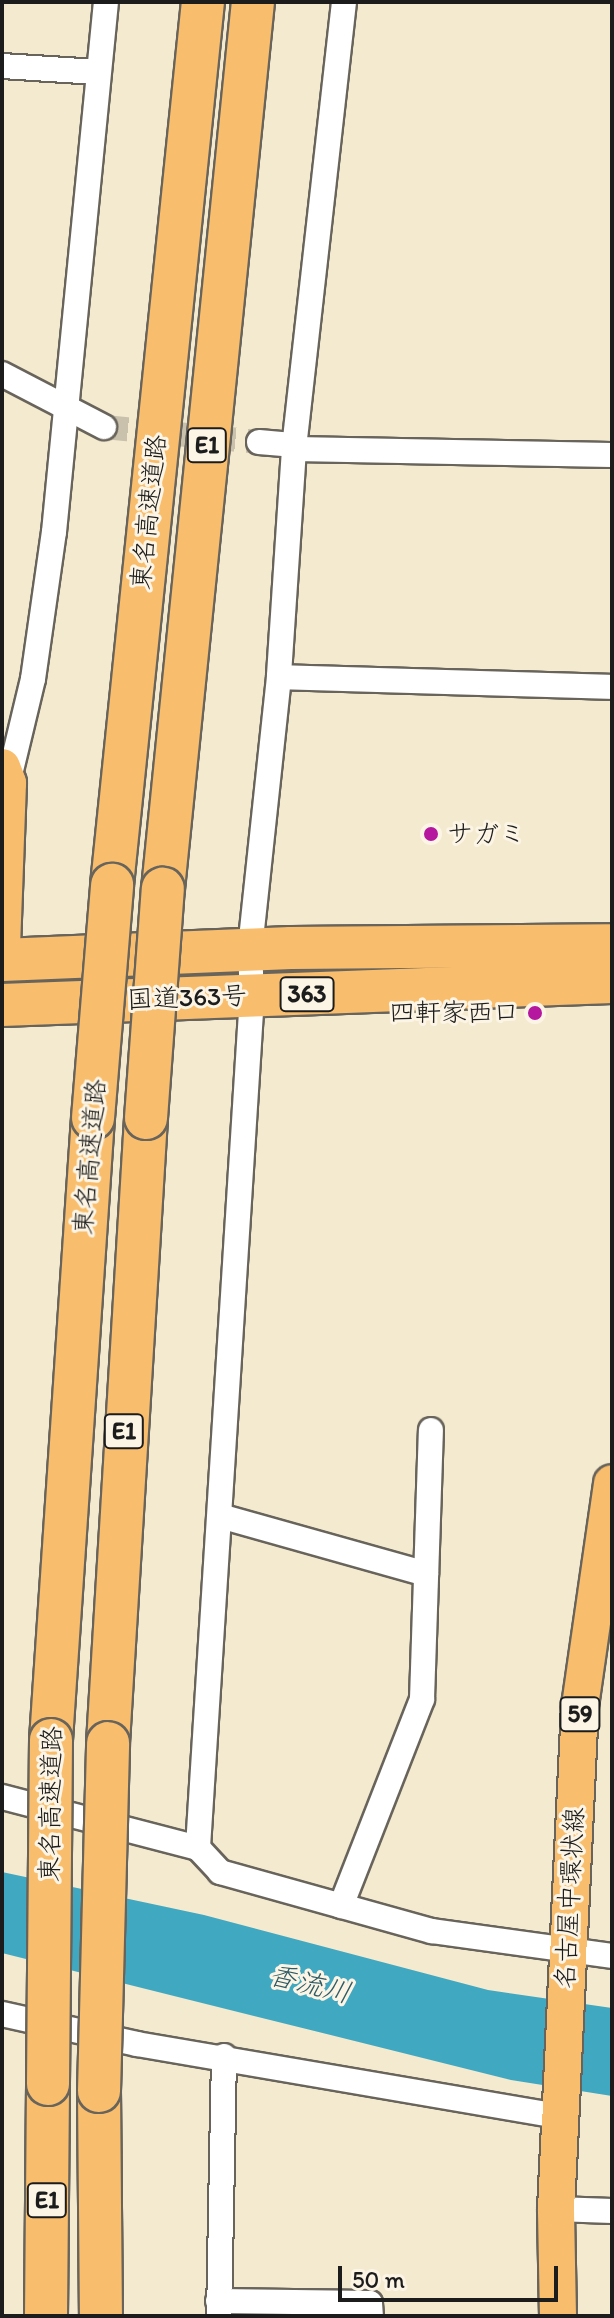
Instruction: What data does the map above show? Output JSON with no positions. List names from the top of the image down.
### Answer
{
  "streets": {
    "highway": [
      "E1",
      "東名高速道路",
      "363",
      "国道363号"
    ],
    "main road": ["59", "名古屋中環状線"]
  },
  "water": ["香流川"],
  "places": ["サガミ", "四軒家西口"],
  "scale_bar": "50 m"
}
